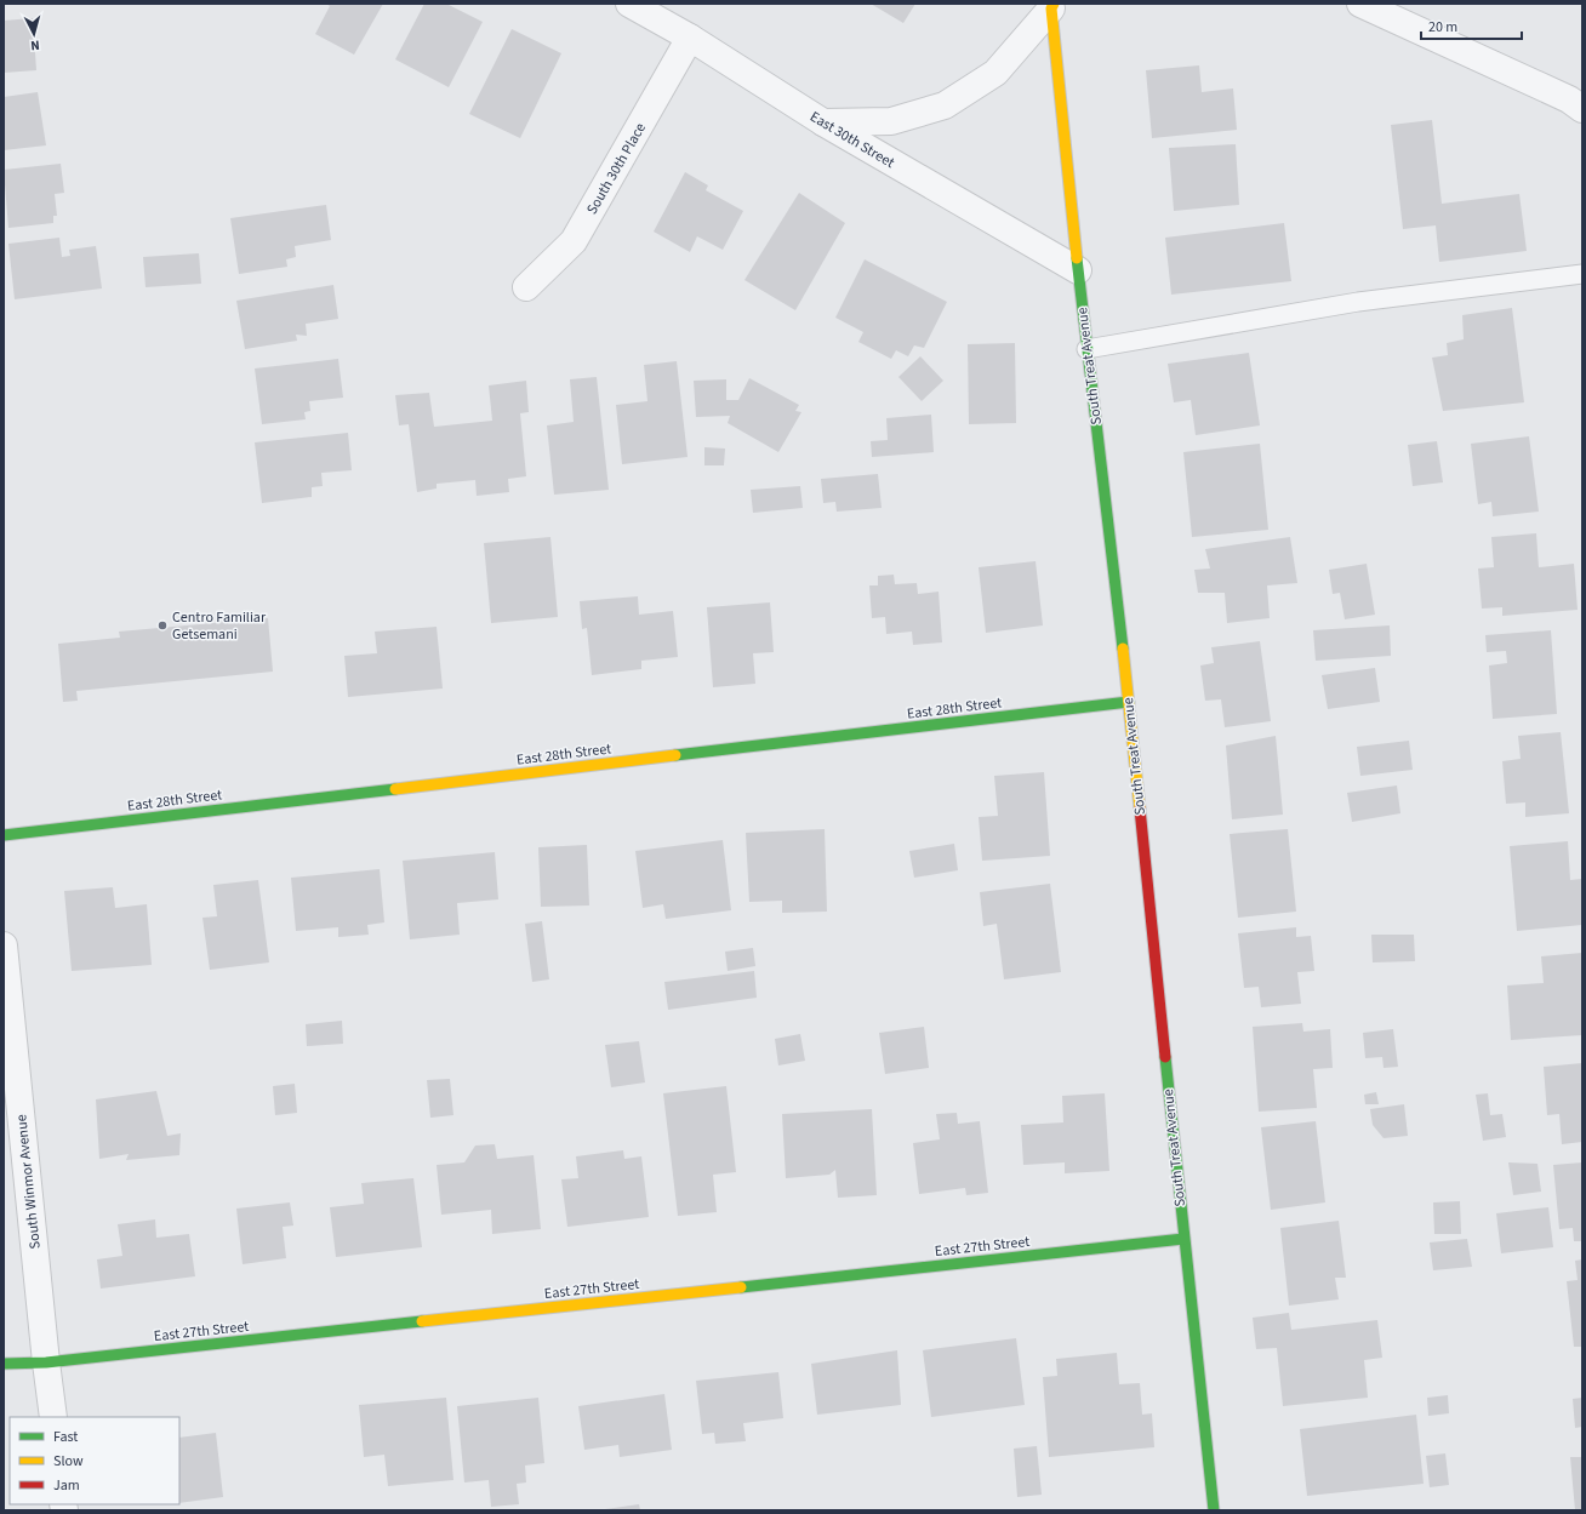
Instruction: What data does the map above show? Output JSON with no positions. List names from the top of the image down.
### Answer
{
  "streets": {
    "street": [
      "East 30th Street",
      "South 30th Place",
      "South Treat Avenue",
      "East 28th Street",
      "South Winmor Avenue",
      "East 27th Street"
    ]
  },
  "crossings": [
    ["East 30th Street", "South 30th Place"],
    ["East 30th Street", "South Treat Avenue"],
    ["South Treat Avenue", "East 28th Street"],
    ["South Treat Avenue", "East 27th Street"],
    ["South Winmor Avenue", "East 27th Street"]
  ],
  "places": ["Centro Familiar Getsemani"],
  "legend": ["Fast", "Slow", "Jam"],
  "scale_bar": "20 m",
  "north": "bottom"
}
